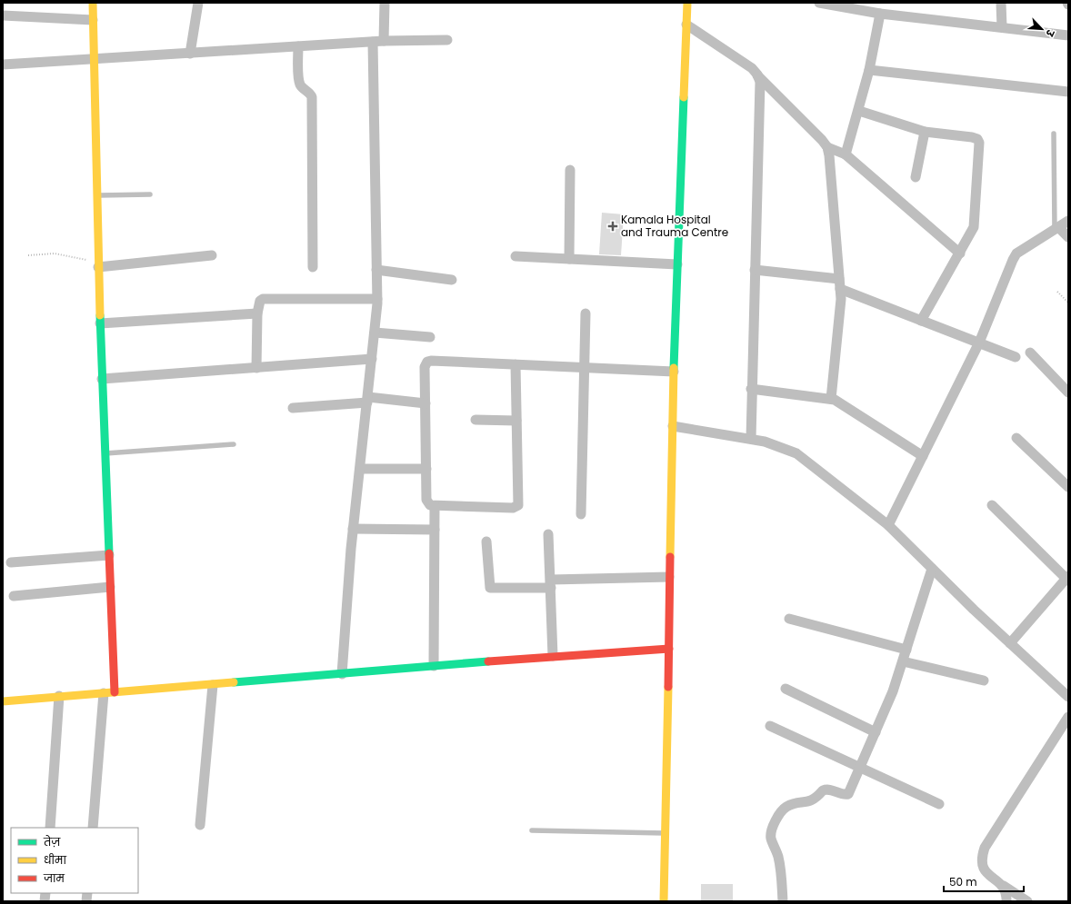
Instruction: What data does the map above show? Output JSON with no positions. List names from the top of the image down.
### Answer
{
  "places": {
    "health": ["Kamala Hospital and Trauma Centre"]
  },
  "legend": ["तेज़", "धीमा", "जाम"],
  "scale_bar": "50 m",
  "north": "bottom right"
}
